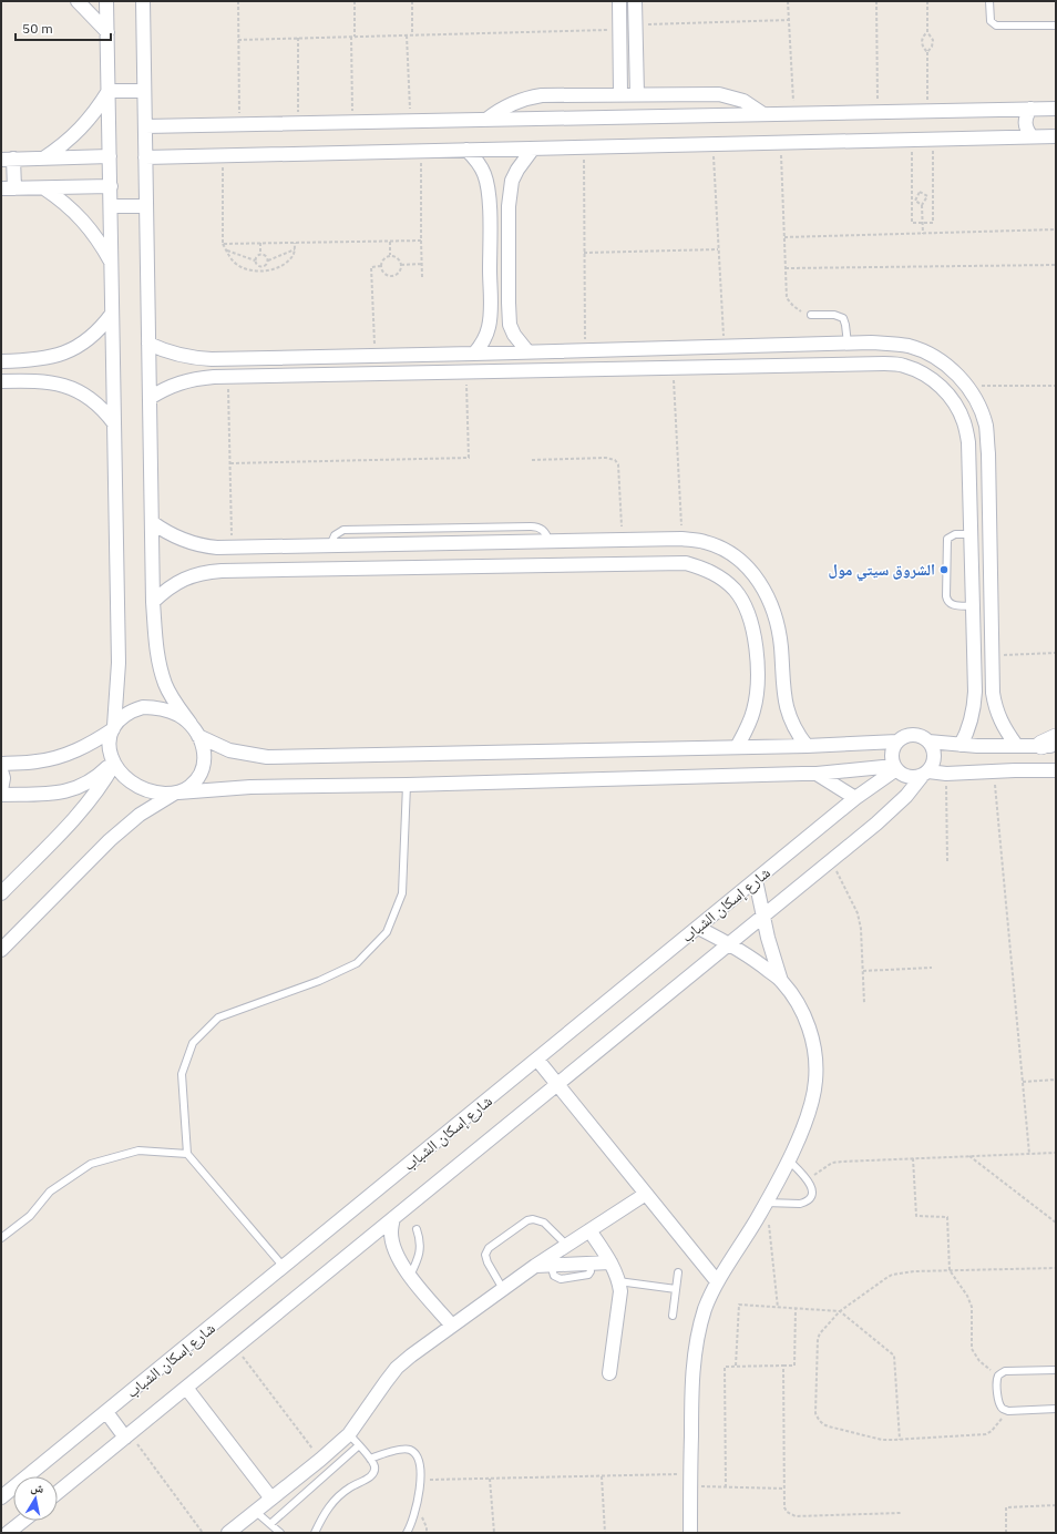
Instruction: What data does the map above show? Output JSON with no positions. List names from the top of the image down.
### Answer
{
  "streets": {
    "street": ["شارع إسكان الشباب"]
  },
  "places": ["الشروق سيتي مول"],
  "scale_bar": "50 m",
  "north": "top"
}
